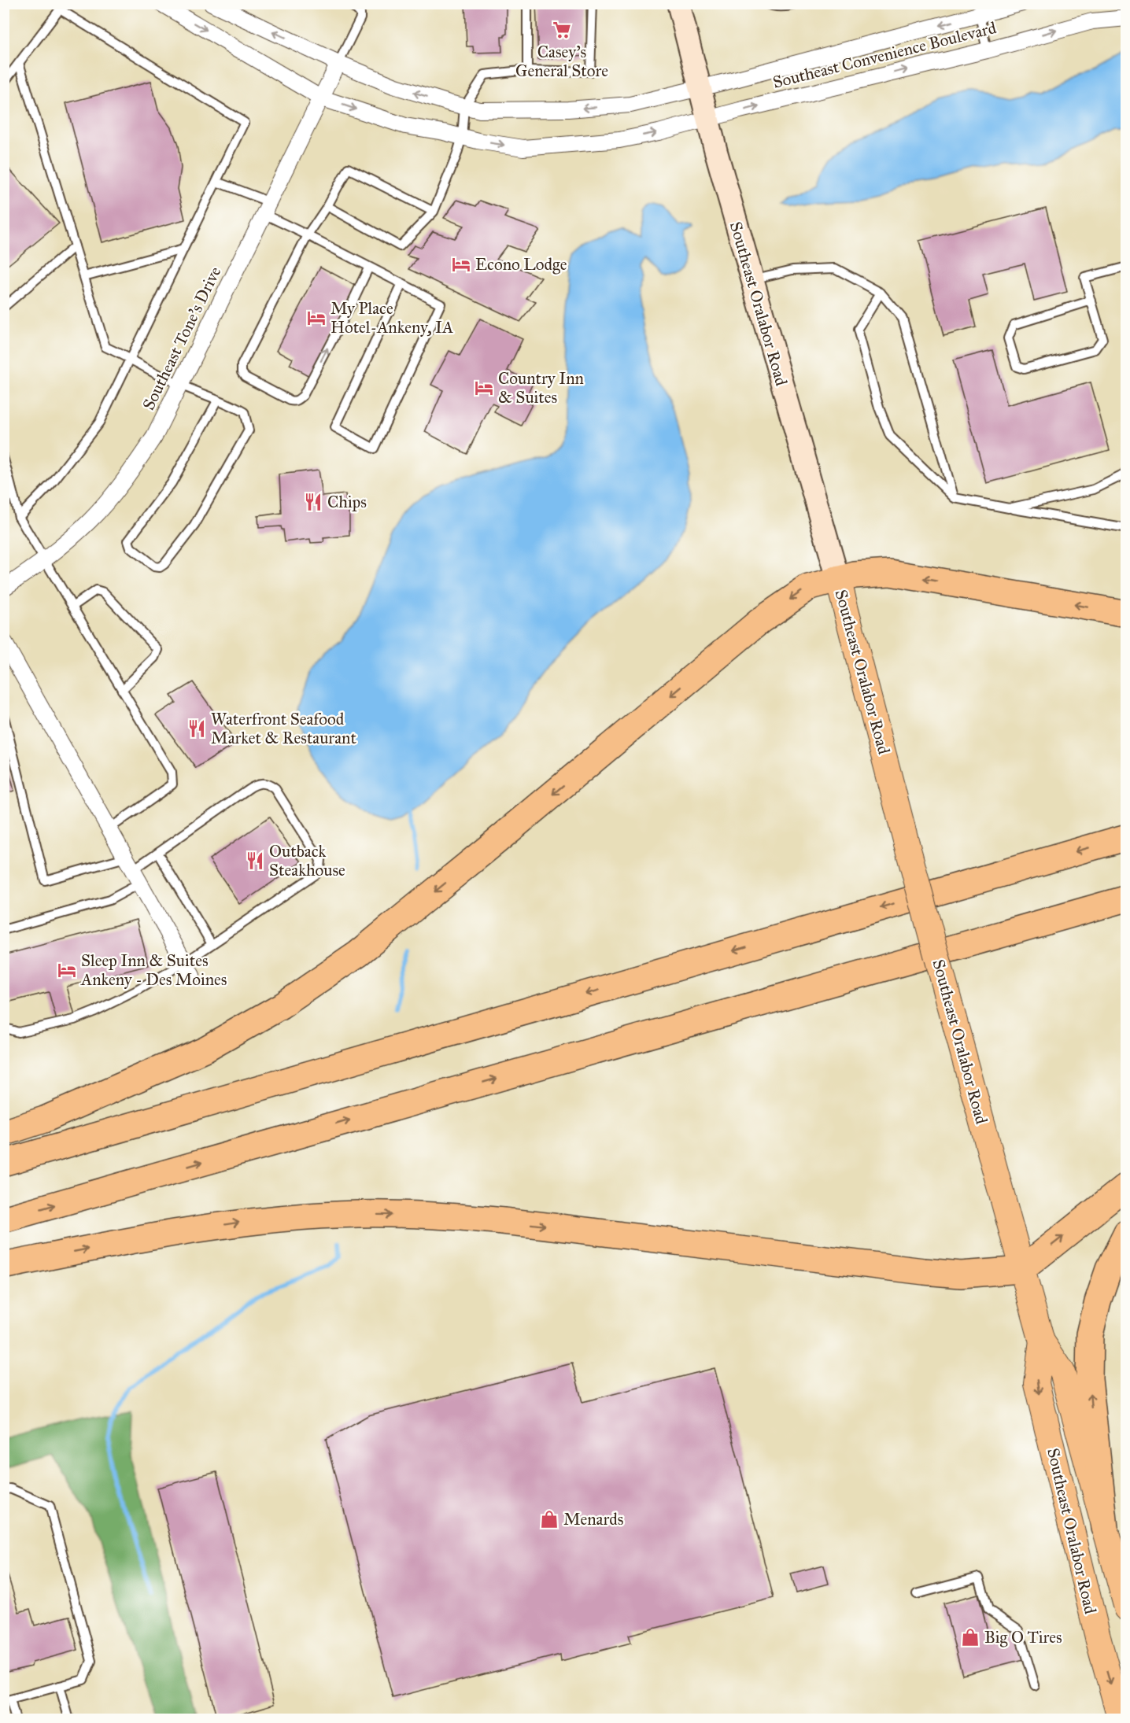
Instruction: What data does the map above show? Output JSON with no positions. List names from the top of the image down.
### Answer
{
  "streets": {
    "main road": ["Southeast Oralabor Road"],
    "street": ["Southeast Convenience Boulevard", "Southeast Tone's Drive"]
  },
  "crossings": [
    ["Southeast Convenience Boulevard", "Southeast Oralabor Road"],
    ["Southeast Convenience Boulevard", "Southeast Tone's Drive"]
  ],
  "places": {
    "supermarket": ["Casey's General Store"],
    "hotel": [
      "Econo Lodge",
      "My Place Hotel-Ankeny, IA",
      "Country Inn & Suites",
      "Sleep Inn & Suites Ankeny - Des Moines"
    ],
    "restaurant": ["Chips", "Waterfront Seafood Market & Restaurant", "Outback Steakhouse"],
    "shop": ["Menards", "Big O Tires"]
  }
}
